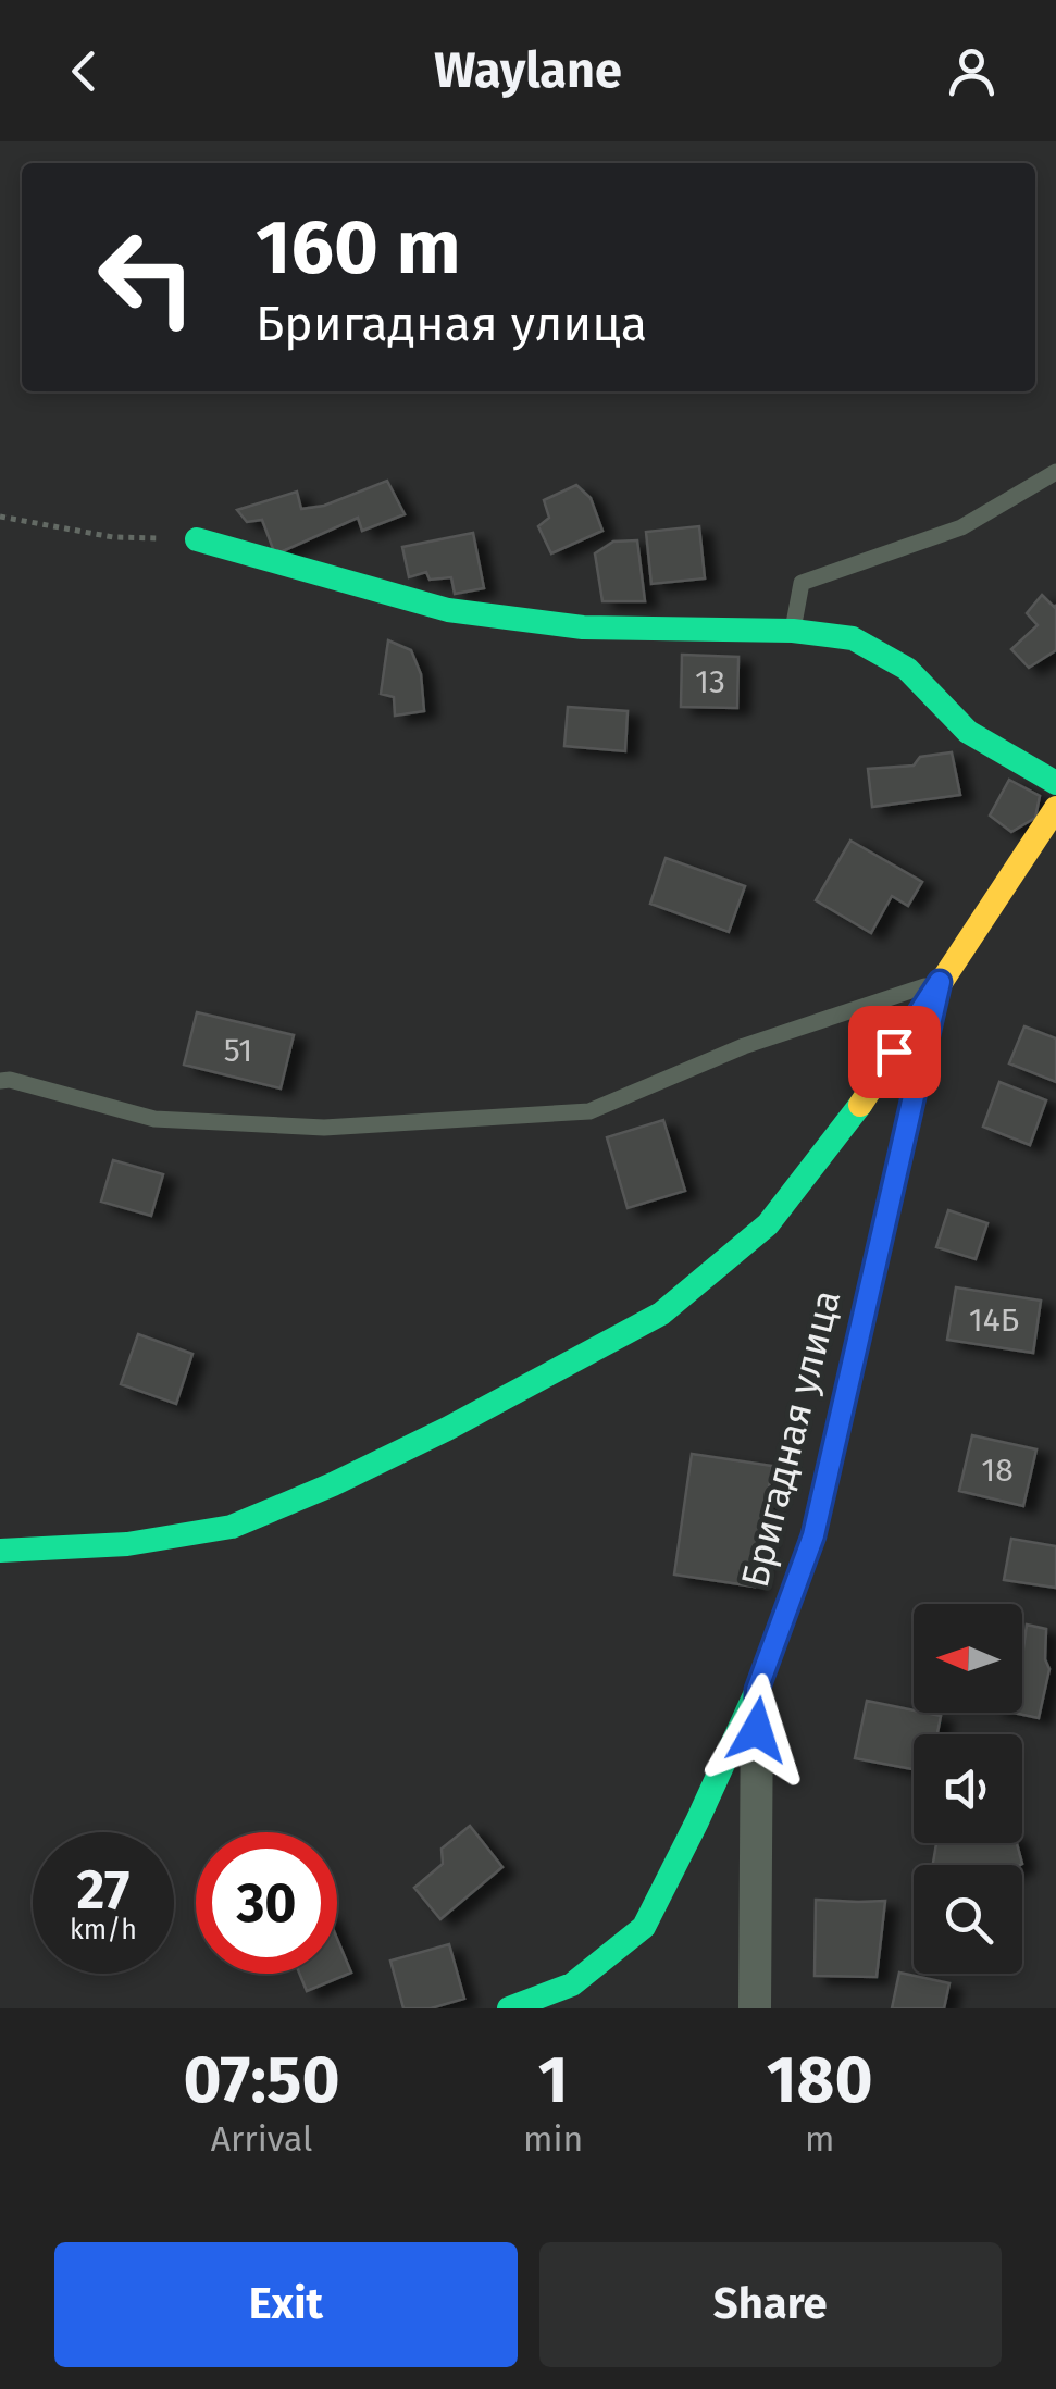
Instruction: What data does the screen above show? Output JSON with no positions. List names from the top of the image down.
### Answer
{
  "streets": {
    "street": ["Бригадная улица"]
  },
  "house_numbers": [
    "13",
    "51",
    "14Б",
    "18"
  ],
  "north": "left",
  "page": {
    "header": "Waylane",
    "turn": ["160 m", "Бригадная улица"],
    "speed": "27 km/h",
    "limit": "30",
    "eta": [
      "07:50",
      "Arrival",
      "1",
      "min",
      "180",
      "m"
    ],
    "buttons": ["Exit", "Share"]
  }
}
